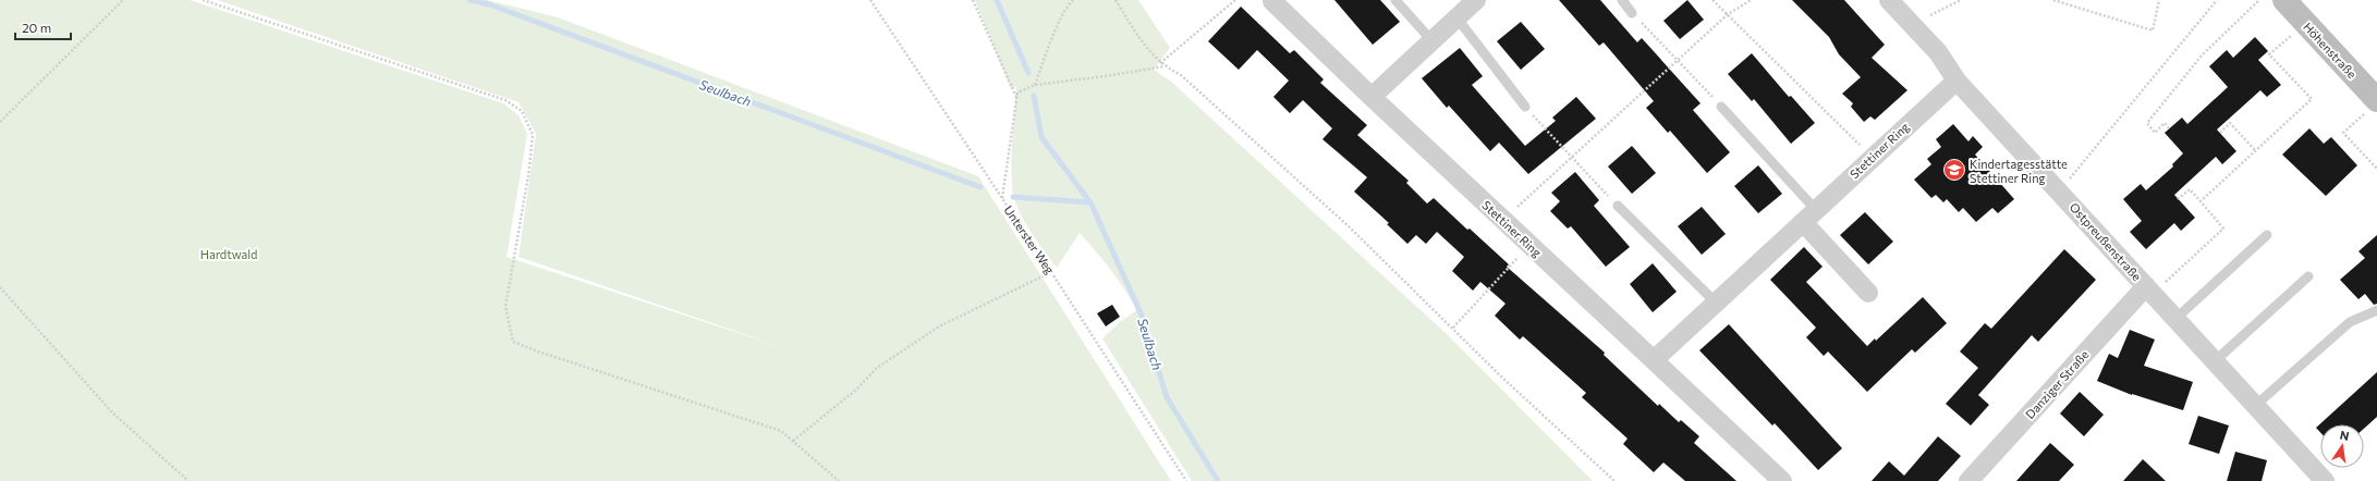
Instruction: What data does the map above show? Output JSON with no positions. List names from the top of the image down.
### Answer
{
  "streets": {
    "street": [
      "Höhenstraße",
      "Stettiner Ring",
      "Ostpreußenstraße",
      "Danziger Straße"
    ],
    "path": ["Unterster Weg"]
  },
  "crossings": [
    ["Stettiner Ring", "Ostpreußenstraße"],
    ["Ostpreußenstraße", "Danziger Straße"]
  ],
  "water": ["Seulbach"],
  "parks": ["Hardtwald"],
  "places": {
    "school or university": ["Kindertagesstätte Stettiner Ring"]
  },
  "scale_bar": "20 m",
  "north": "top"
}
